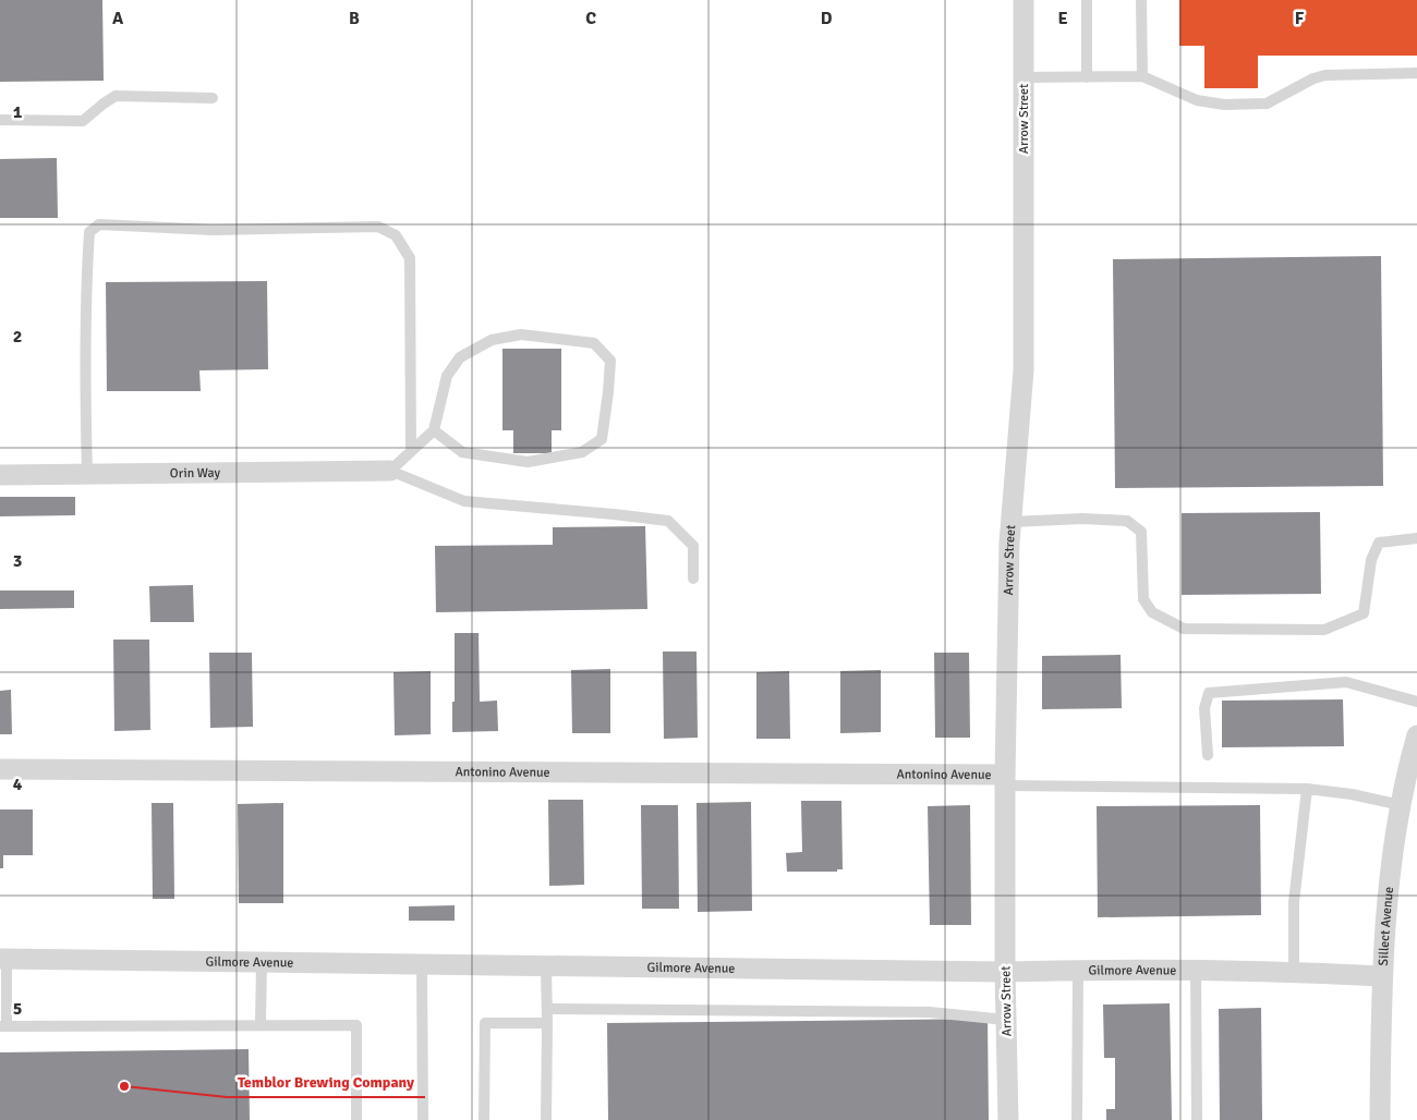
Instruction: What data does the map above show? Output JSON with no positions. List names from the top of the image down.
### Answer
{
  "streets": {
    "street": [
      "Arrow Street",
      "Orin Way",
      "Antonino Avenue",
      "Sillect Avenue",
      "Gilmore Avenue"
    ]
  },
  "crossings": [
    ["Arrow Street", "Antonino Avenue"],
    ["Arrow Street", "Gilmore Avenue"],
    ["Sillect Avenue", "Gilmore Avenue"]
  ],
  "places": ["Temblor Brewing Company"],
  "grid": {
    "columns": [
      "A",
      "B",
      "C",
      "D",
      "E",
      "F"
    ],
    "rows": [
      "1",
      "2",
      "3",
      "4",
      "5"
    ]
  }
}
